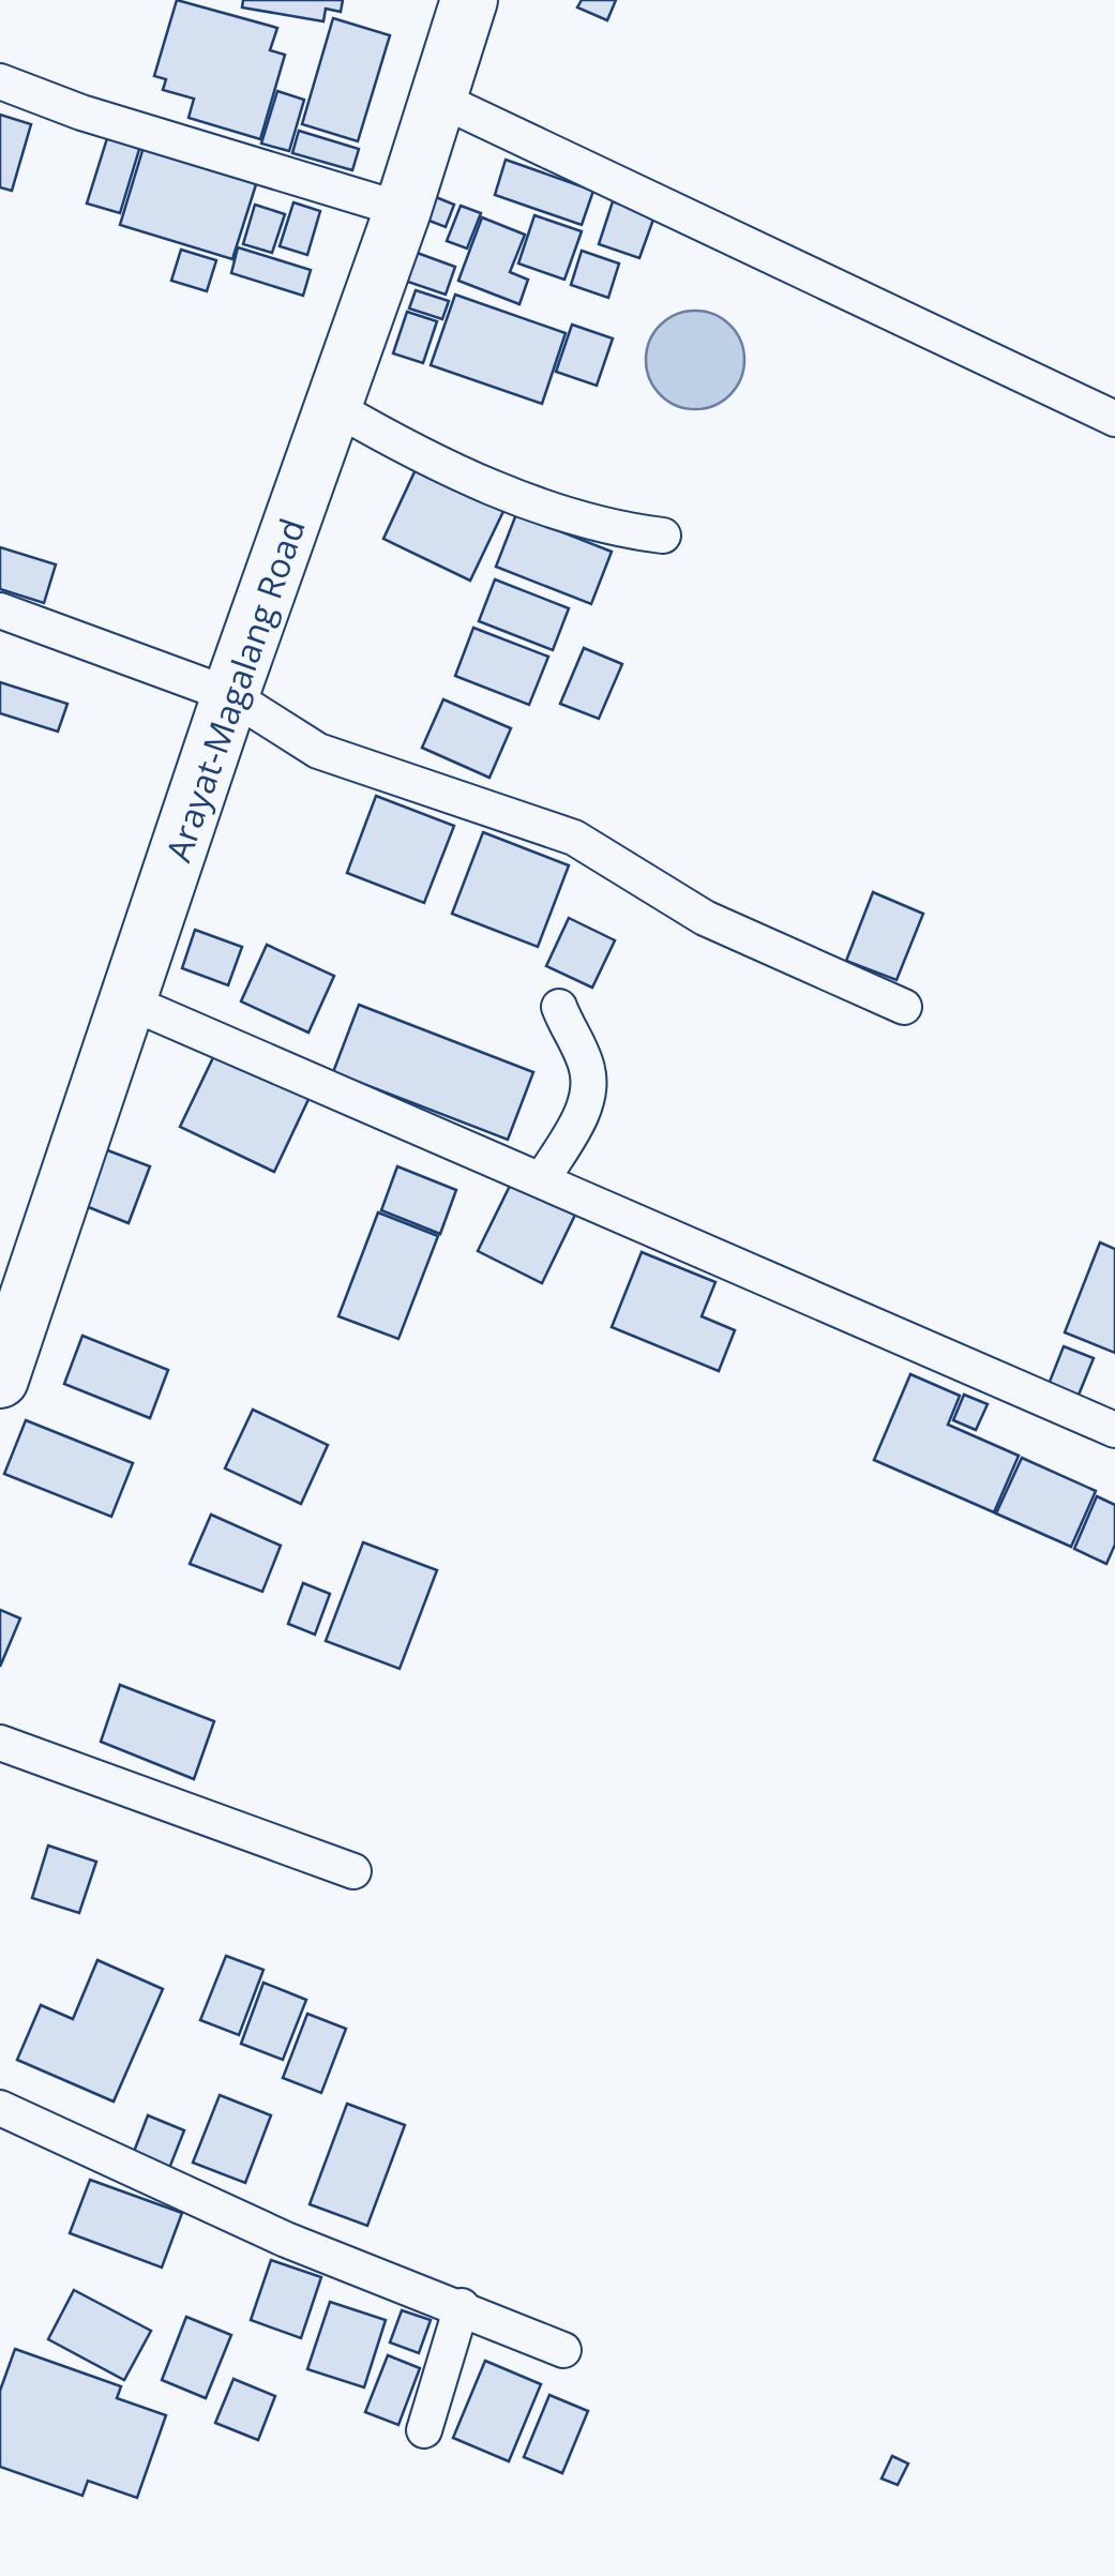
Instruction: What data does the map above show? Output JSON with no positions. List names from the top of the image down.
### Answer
{
  "streets": {
    "main road": ["Arayat-Magalang Road"]
  }
}
